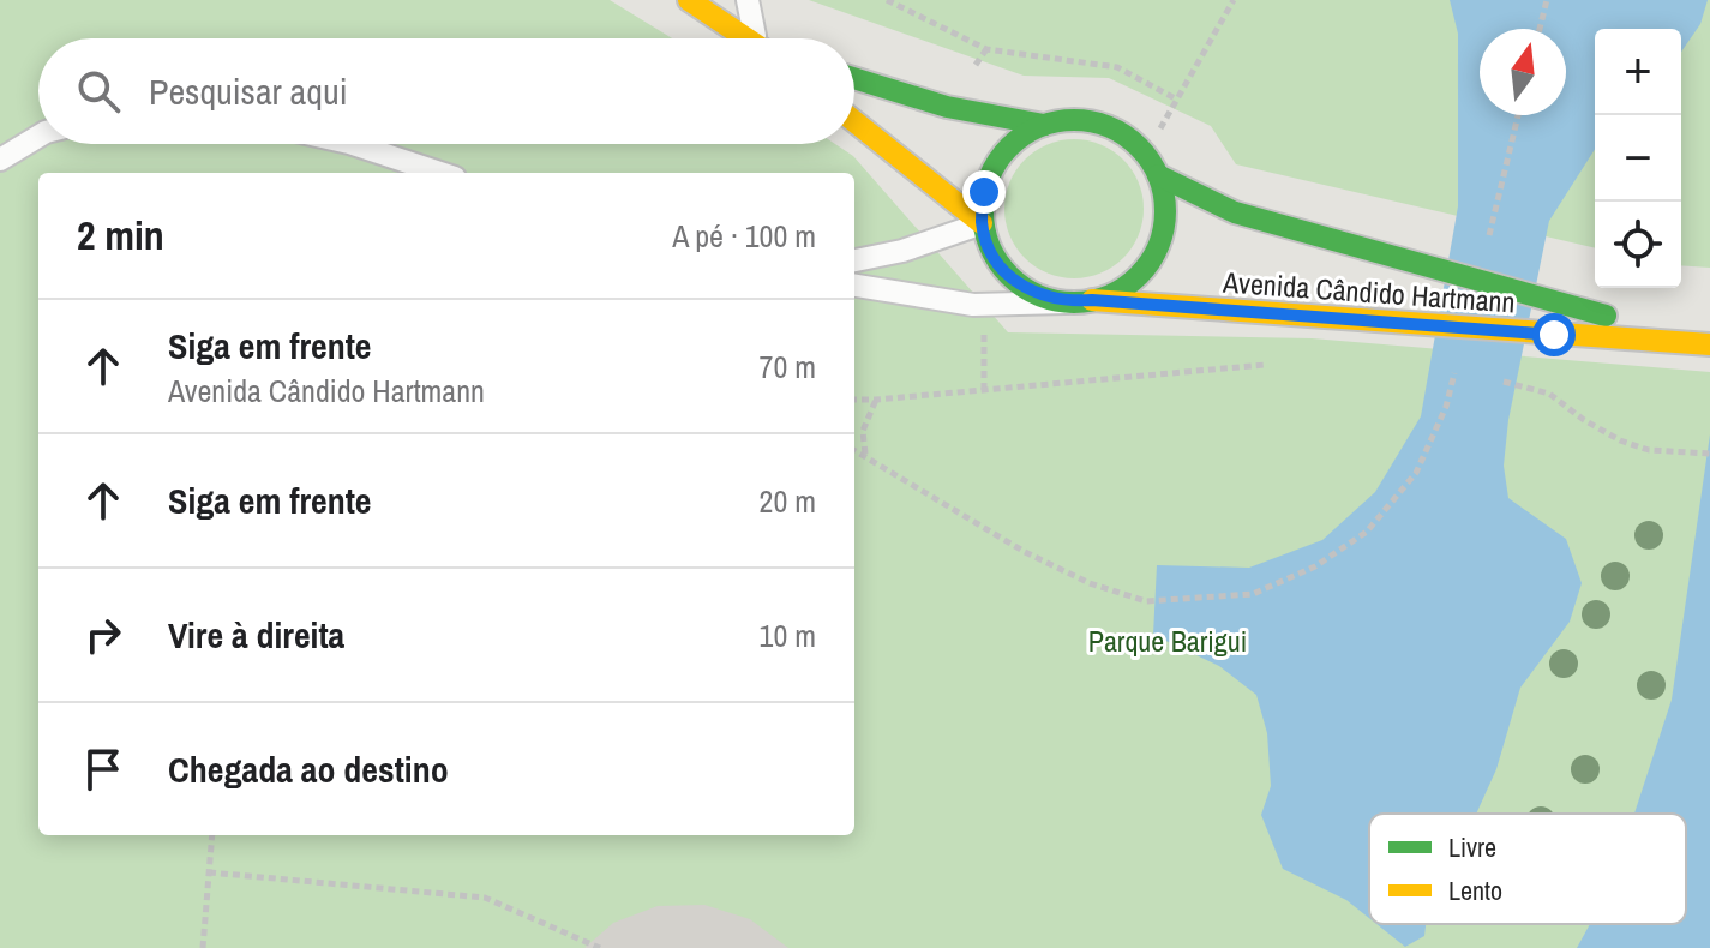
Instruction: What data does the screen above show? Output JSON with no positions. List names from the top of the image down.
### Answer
{
  "streets": {
    "main road": ["Avenida Cândido Hartmann"]
  },
  "parks": ["Parque Barigui"],
  "legend": ["Livre", "Lento"],
  "north": "top",
  "page": {
    "map_buttons": ["+", "−"],
    "search": "Pesquisar aqui",
    "heading": ["2 min", "A pé · 100 m"],
    "list": [
      ["Siga em frente", "Avenida Cândido Hartmann", "70 m"],
      ["Siga em frente", "20 m"],
      ["Vire à direita", "10 m"],
      "Chegada ao destino"
    ]
  }
}
